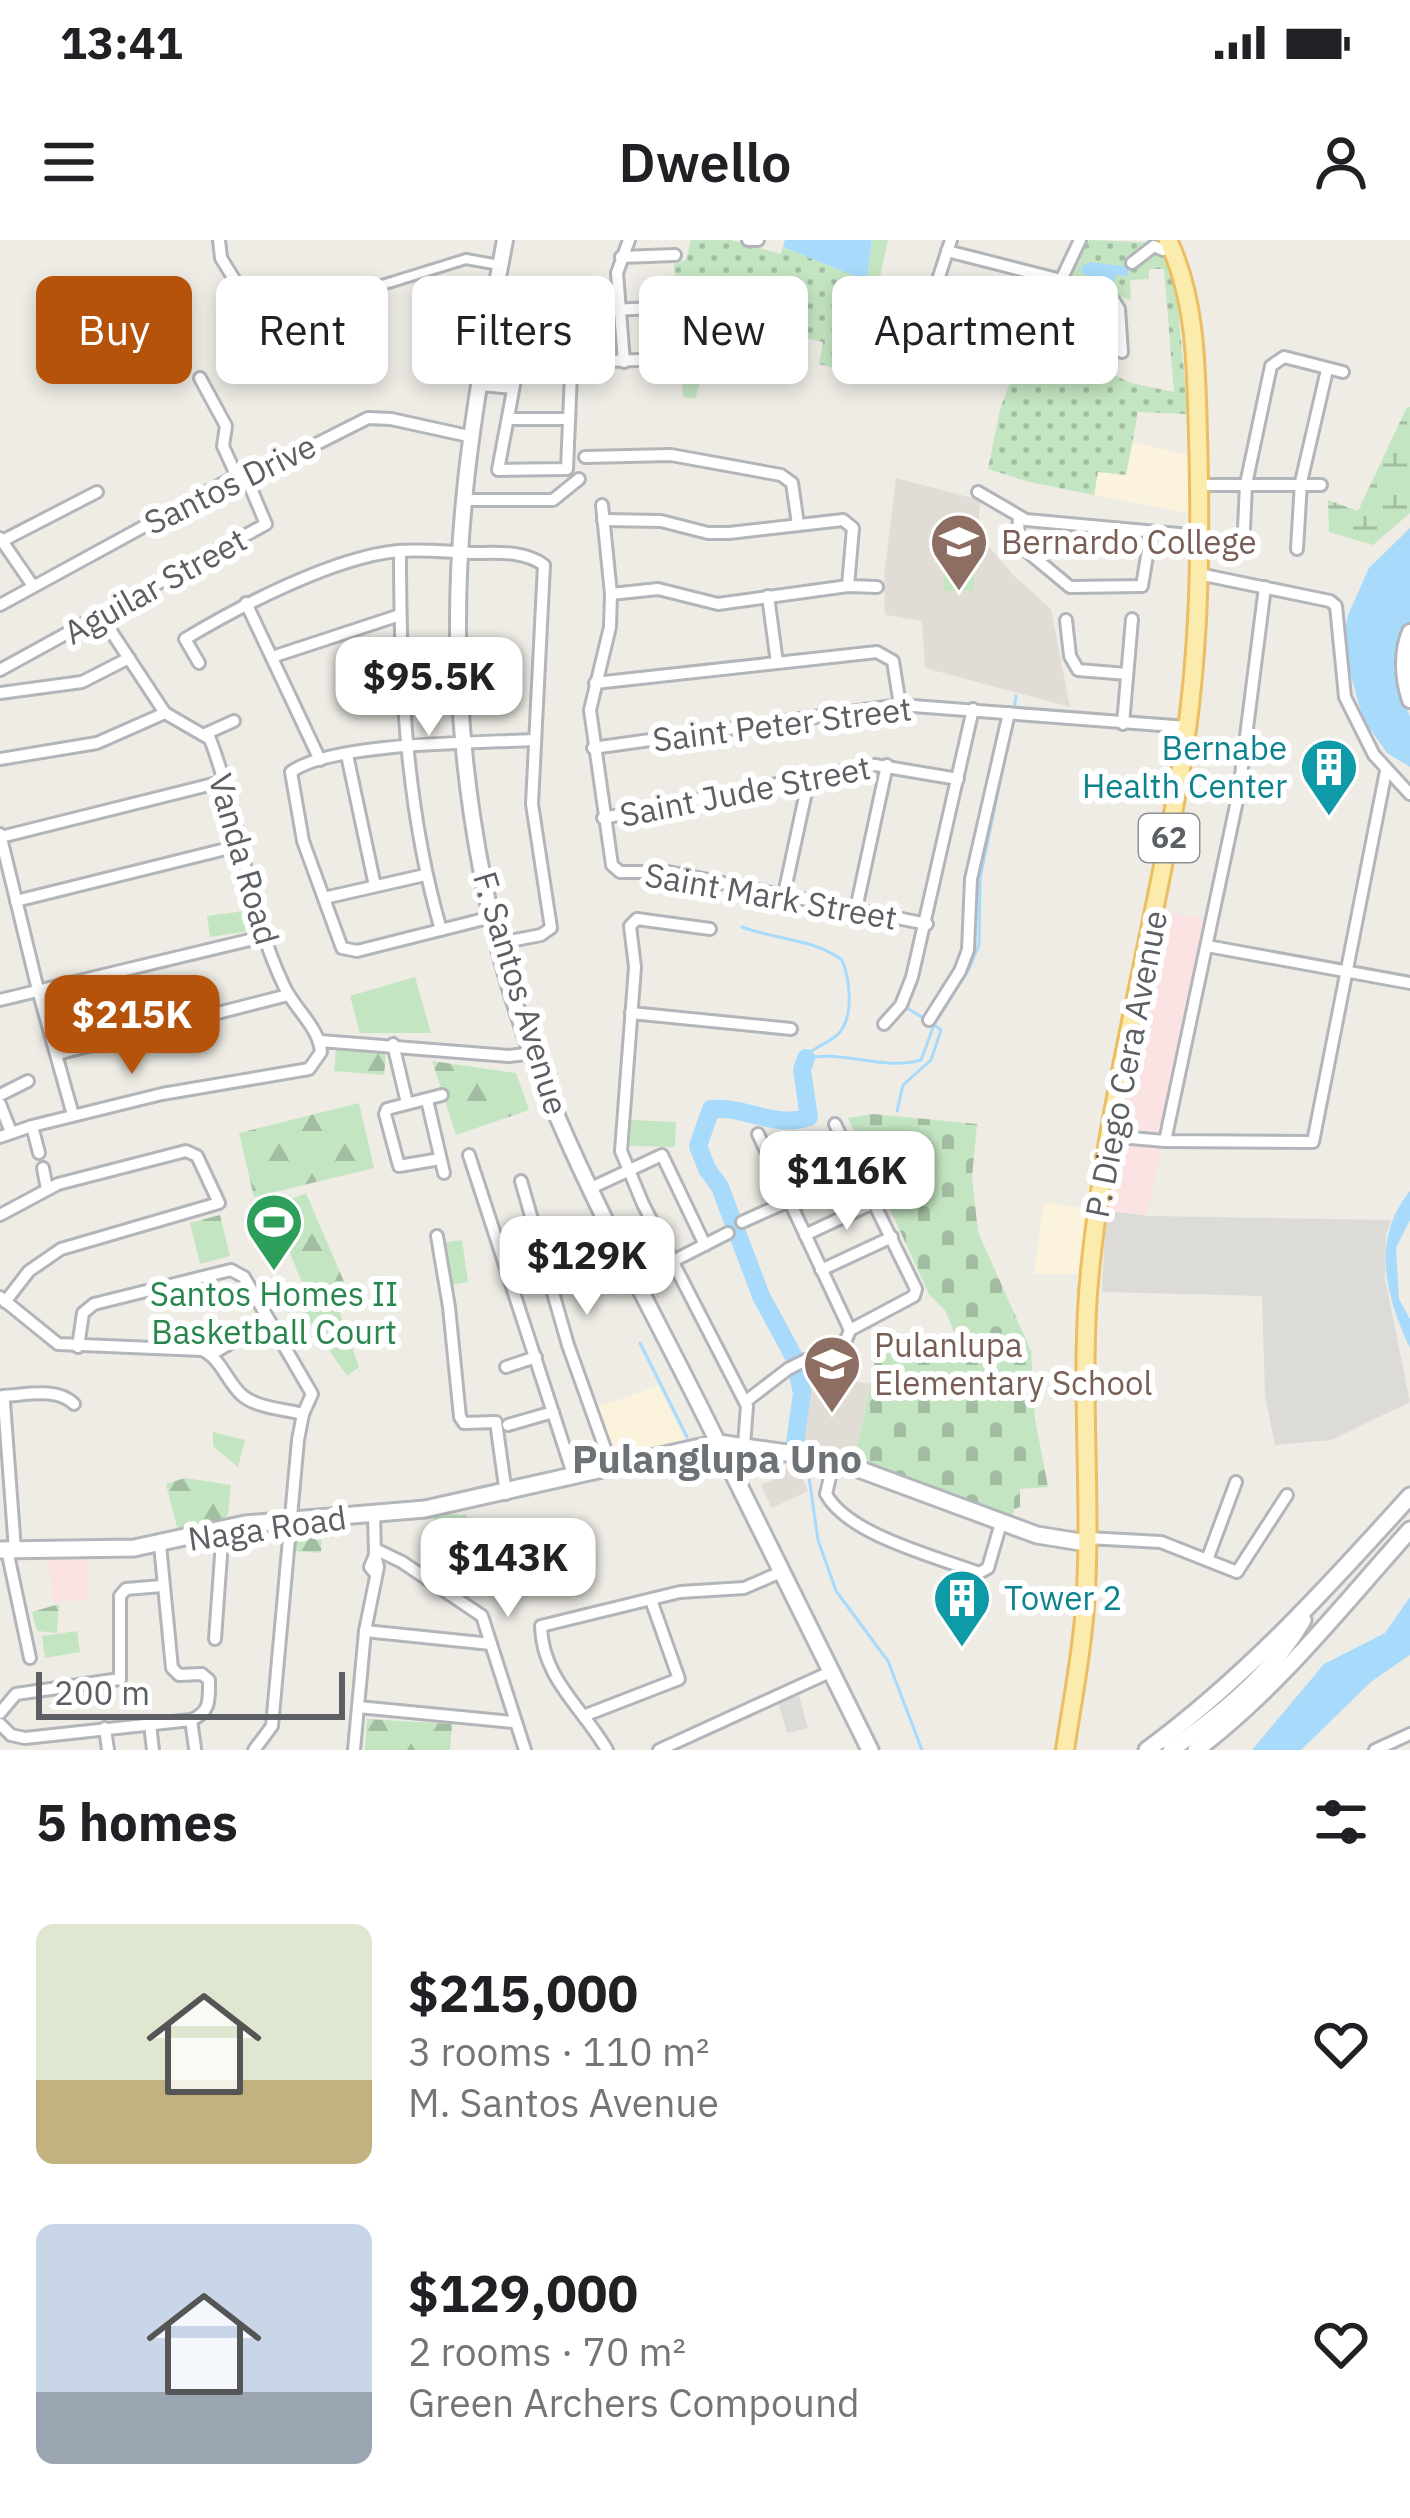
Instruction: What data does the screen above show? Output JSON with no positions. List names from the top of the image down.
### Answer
{
  "streets": {
    "main road": [
      "62",
      "F. Santos Avenue",
      "P. Diego Cera Avenue",
      "Naga Road"
    ],
    "street": [
      "Santos Drive",
      "Aguilar Street",
      "Saint Peter Street",
      "Saint Jude Street",
      "Vanda Road",
      "Saint Mark Street"
    ]
  },
  "crossings": [
    ["Santos Drive", "Aguilar Street"],
    ["Santos Drive", "F. Santos Avenue"],
    ["Aguilar Street", "Vanda Road"],
    ["Saint Peter Street", "P. Diego Cera Avenue"],
    ["Saint Jude Street", "Saint Mark Street"],
    ["F. Santos Avenue", "Naga Road"],
    ["P. Diego Cera Avenue", "Naga Road"]
  ],
  "districts": ["Pulanglupa Uno"],
  "places": {
    "school or university": ["Bernardo College", "Pulanlupa Elementary School"],
    "building": ["Bernabe Health Center", "Tower 2"],
    "sports": ["Santos Homes II Basketball Court"]
  },
  "scale_bar": "200 m",
  "page": {
    "status": "13:41",
    "header": "Dwello",
    "chip": [
      "Buy",
      "Rent",
      "Filters",
      "New",
      "Apartment"
    ],
    "price": [
      "$95.5K",
      "$215K",
      "$116K",
      "$129K",
      "$143K"
    ],
    "scale": "200 m",
    "heading": "5 homes",
    "list": [
      {
        "name": "$215,000",
        "note": "3 rooms · 110 m² · M. Santos Avenue"
      },
      {
        "name": "$129,000",
        "note": "2 rooms · 70 m² · Green Archers Compound"
      }
    ]
  }
}
